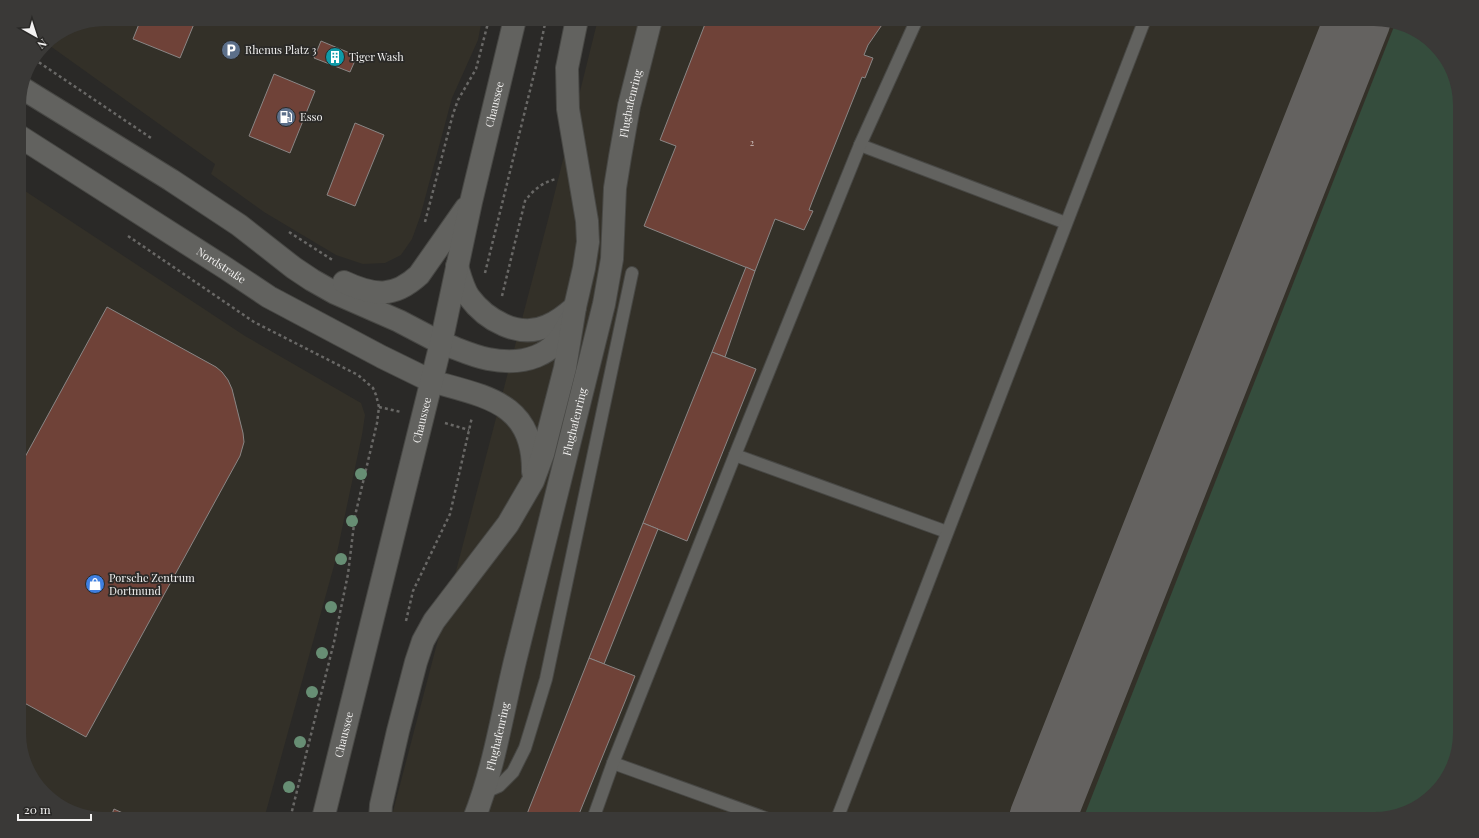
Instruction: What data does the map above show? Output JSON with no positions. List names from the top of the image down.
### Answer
{
  "streets": {
    "street": ["Flughafenring", "Chaussee", "Nordstraße"]
  },
  "crossings": [
    ["Flughafenring", "Chaussee"],
    ["Chaussee", "Nordstraße"]
  ],
  "places": {
    "parking": ["Rhenus Platz 3"],
    "building": ["Tiger Wash"],
    "fuel station": ["Esso"],
    "shop": ["Porsche Zentrum Dortmund"]
  },
  "house_numbers": ["2"],
  "scale_bar": "20 m",
  "north": "bottom right"
}
